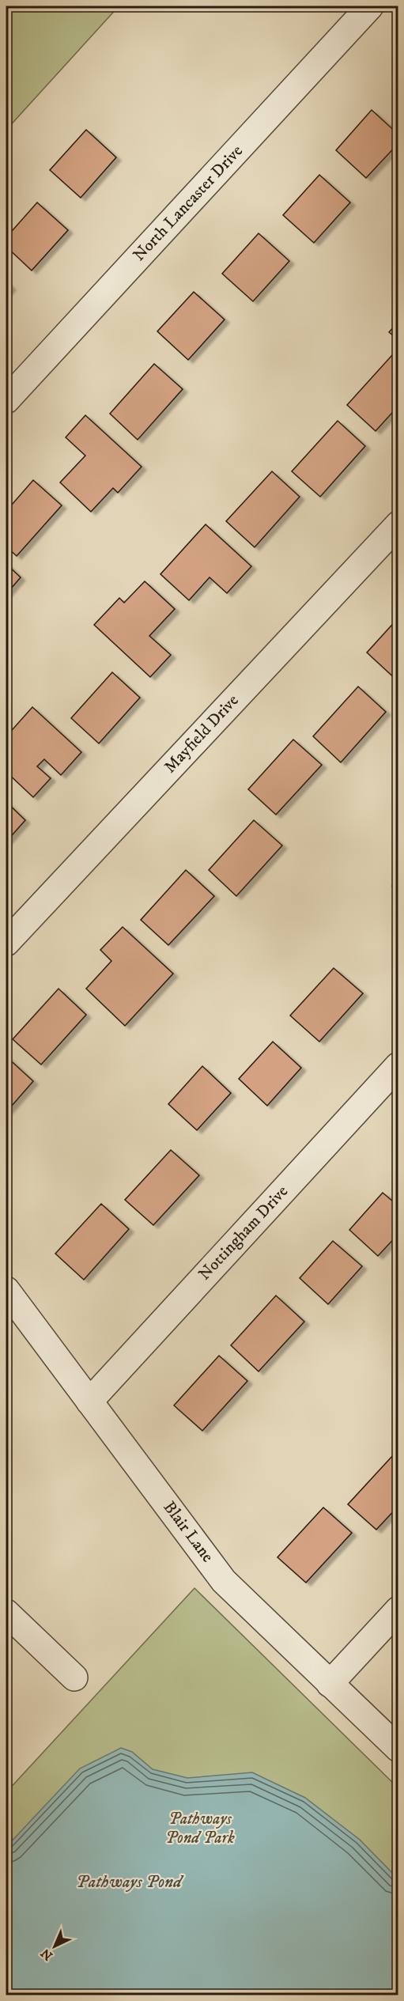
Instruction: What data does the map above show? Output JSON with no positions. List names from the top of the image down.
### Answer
{
  "streets": {
    "street": [
      "North Lancaster Drive",
      "Mayfield Drive",
      "Nottingham Drive",
      "Blair Lane"
    ]
  },
  "crossings": [
    ["Nottingham Drive", "Blair Lane"]
  ],
  "water": ["Pathways Pond"],
  "parks": ["Pathways Pond Park"],
  "north": "bottom left"
}
